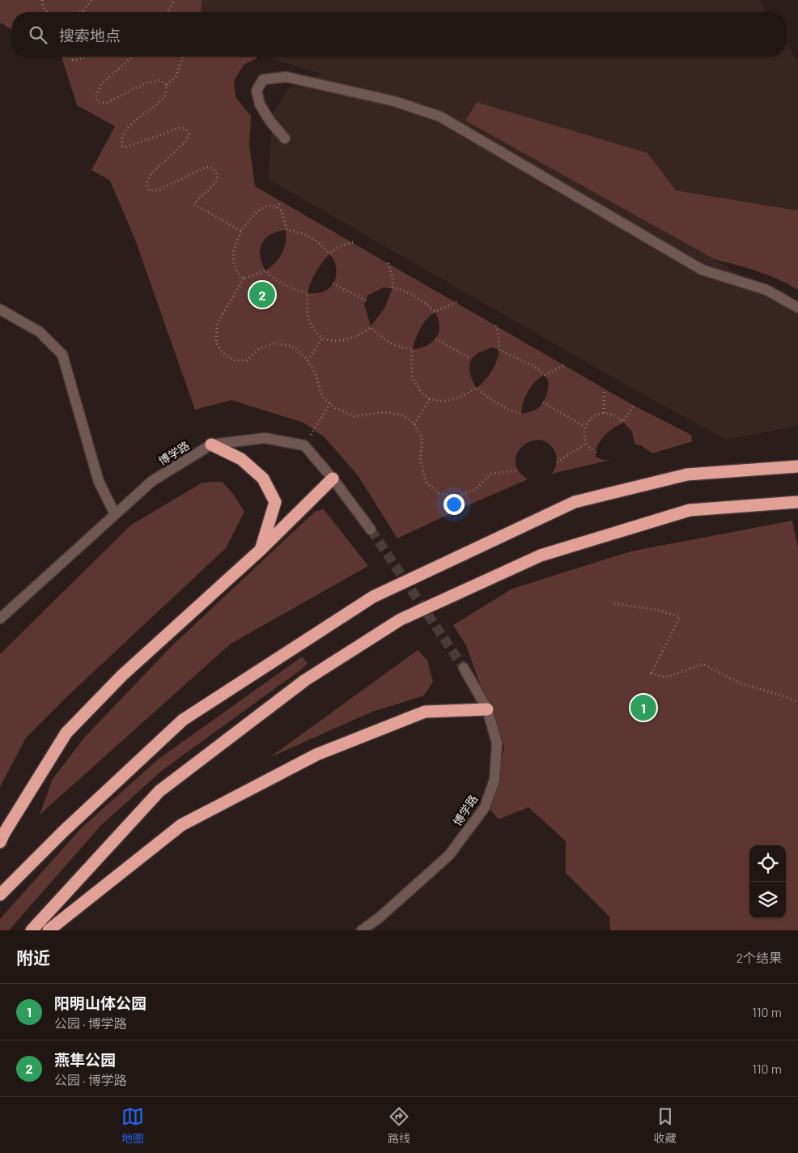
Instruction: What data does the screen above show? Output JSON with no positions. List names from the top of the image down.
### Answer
{
  "streets": {
    "street": ["博学路"]
  },
  "page": {
    "search": "搜索地点",
    "pins": ["2", "1"],
    "heading": ["附近", "2个结果"],
    "list": [
      {
        "mark": "1",
        "name": "阳明山体公园",
        "note": "公园 · 博学路",
        "value": "110 m"
      },
      {
        "mark": "2",
        "name": "燕隼公园",
        "note": "公园 · 博学路",
        "value": "110 m"
      }
    ],
    "nav": ["地图", "路线", "收藏"]
  }
}
